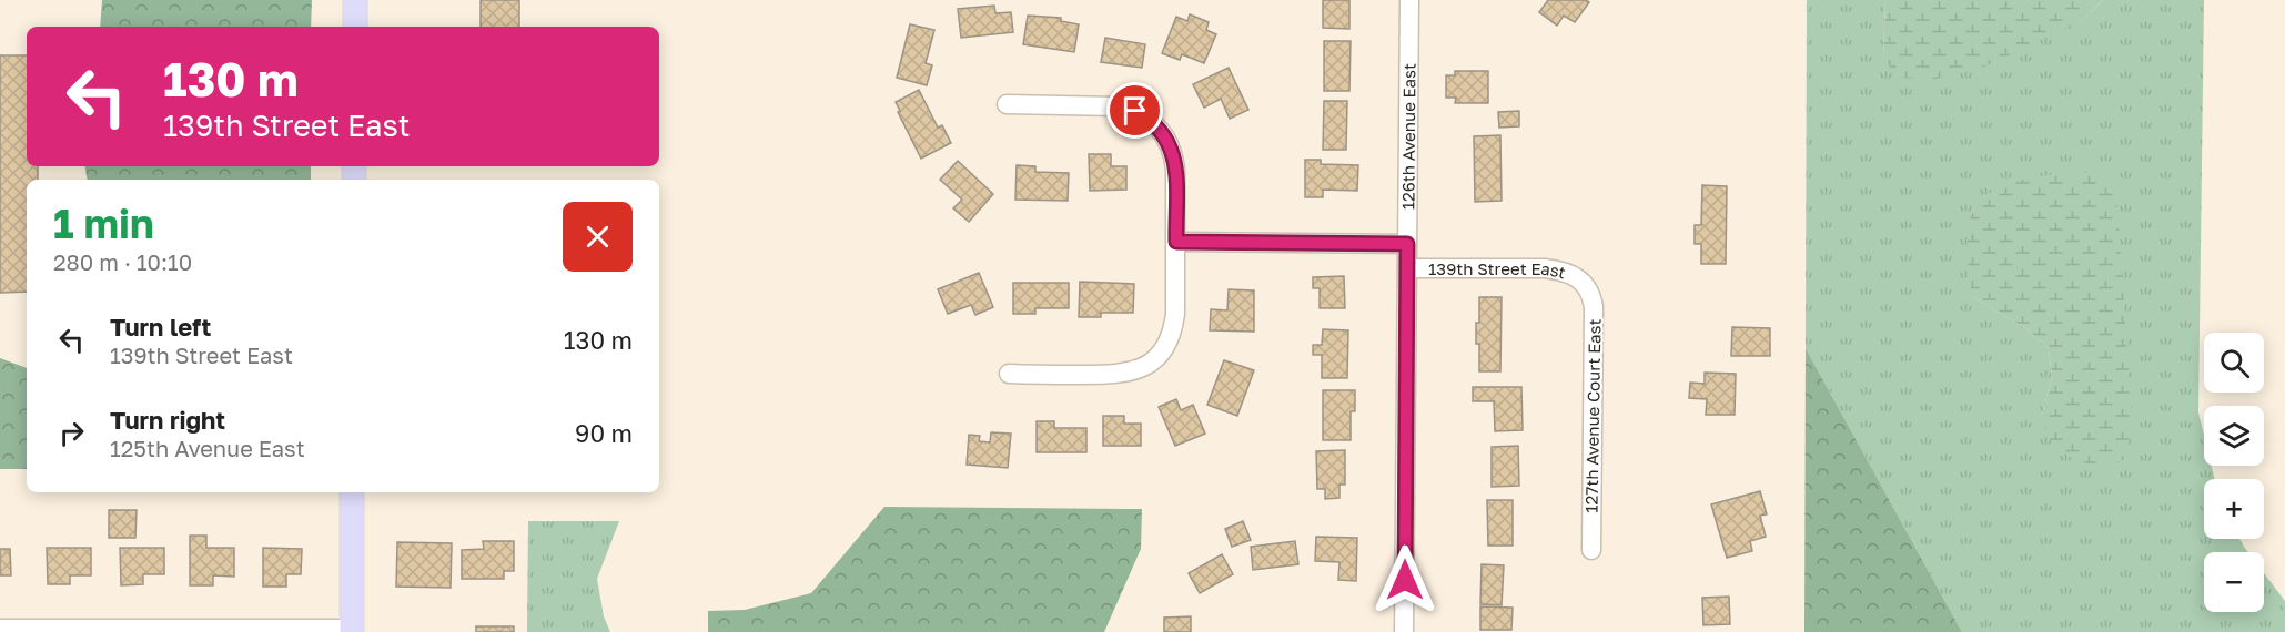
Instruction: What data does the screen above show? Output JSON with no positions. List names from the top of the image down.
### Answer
{
  "streets": {
    "street": ["126th Avenue East", "139th Street East", "127th Avenue Court East"]
  },
  "crossings": [
    ["126th Avenue East", "139th Street East"],
    ["139th Street East", "127th Avenue Court East"]
  ],
  "page": {
    "turn": ["130 m", "139th Street East"],
    "heading": ["1 min", "280 m · 10:10"],
    "list": [
      {
        "name": "Turn left",
        "note": "139th Street East",
        "value": "130 m"
      },
      {
        "name": "Turn right",
        "note": "125th Avenue East",
        "value": "90 m"
      }
    ],
    "map_buttons": ["+", "−"]
  }
}
